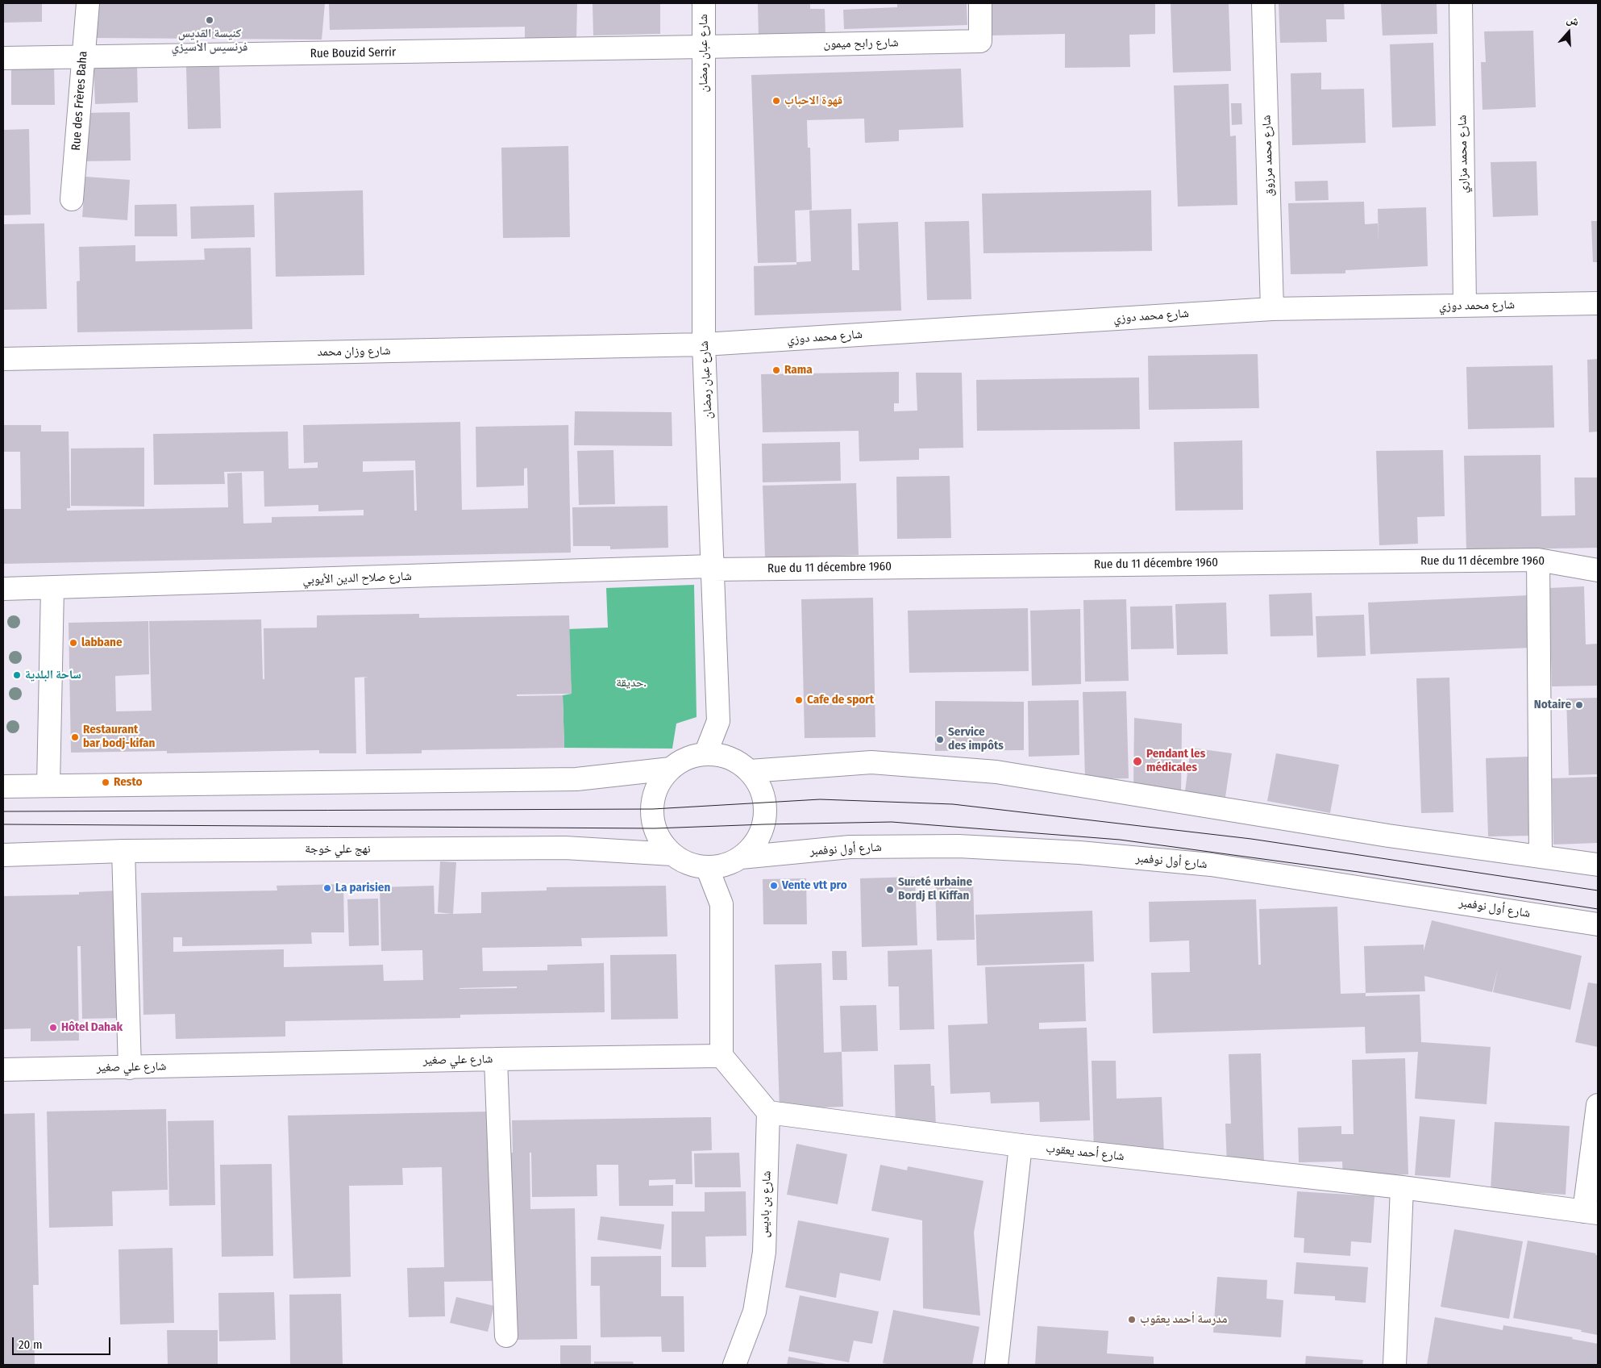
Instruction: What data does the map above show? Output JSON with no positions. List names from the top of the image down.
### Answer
{
  "streets": {
    "street": [
      "شارع رابح ميمون",
      "Rue Bouzid Serrir",
      "شارع عبان رمضان",
      "Rue des Frères Baha",
      "شارع محمد مزاري",
      "شارع محمد مرزوق",
      "شارع محمد دوزي",
      "شارع وزان محمد",
      "Rue du 11 décembre 1960",
      "شارع صلاح الدين الأيوبي",
      "نهج علي خوجة",
      "شارع أول نوفمبر",
      "شارع علي صغير",
      "شارع أحمد يعقوب",
      "شارع بن باديس"
    ]
  },
  "crossings": [
    ["شارع رابح ميمون", "Rue Bouzid Serrir"],
    ["شارع رابح ميمون", "شارع عبان رمضان"],
    ["Rue Bouzid Serrir", "شارع عبان رمضان"],
    ["Rue Bouzid Serrir", "Rue des Frères Baha"],
    ["شارع عبان رمضان", "شارع محمد دوزي"],
    ["شارع عبان رمضان", "شارع وزان محمد"],
    ["شارع عبان رمضان", "Rue du 11 décembre 1960"],
    ["شارع عبان رمضان", "شارع صلاح الدين الأيوبي"],
    ["شارع عبان رمضان", "نهج علي خوجة"],
    ["شارع عبان رمضان", "شارع أول نوفمبر"],
    ["شارع محمد مزاري", "شارع محمد دوزي"],
    ["شارع محمد مرزوق", "شارع محمد دوزي"],
    ["شارع محمد دوزي", "شارع وزان محمد"],
    ["Rue du 11 décembre 1960", "شارع صلاح الدين الأيوبي"],
    ["نهج علي خوجة", "شارع أول نوفمبر"],
    ["شارع أحمد يعقوب", "شارع بن باديس"]
  ],
  "parks": ["حديقة."],
  "places": [
    "كنيسة القديس فرنسيس الأسيزي",
    "قهوة الاحباب",
    "Rama",
    "labbane",
    "ساحة البلدية",
    "Cafe de sport",
    "Notaire",
    "Restaurant bar bodj-kifan",
    "Service des impôts",
    "Pendant les médicales",
    "Resto",
    "Vente vtt pro",
    "La parisien",
    "Sureté urbaine Bordj El Kiffan",
    "Hôtel Dahak",
    "مدرسة أحمد يعقوب"
  ],
  "scale_bar": "20 m",
  "north": "top"
}
